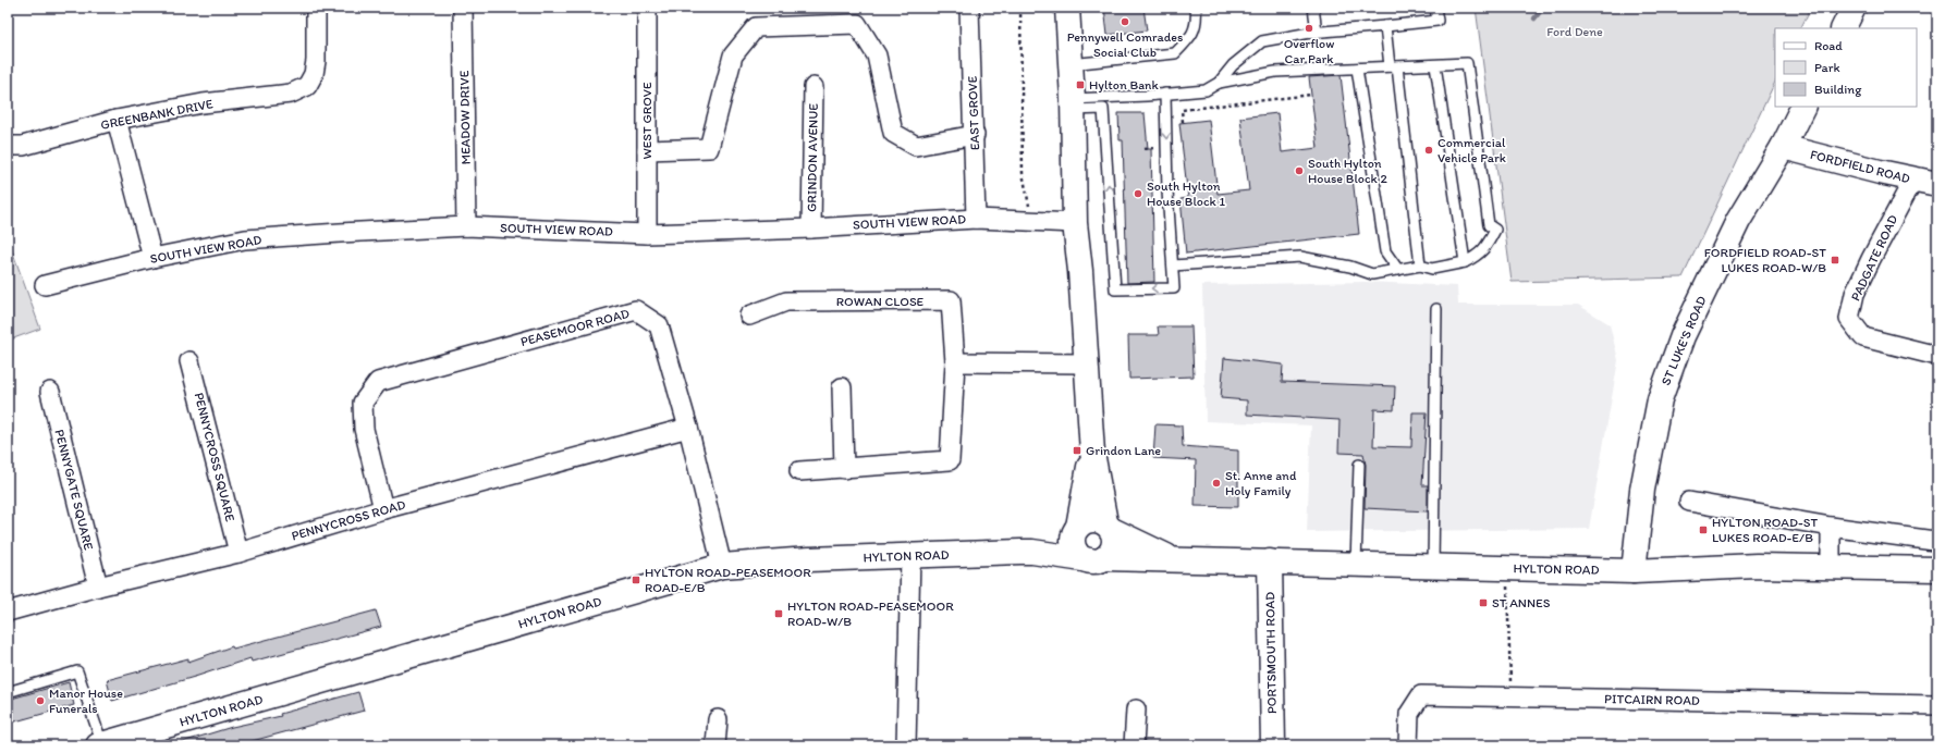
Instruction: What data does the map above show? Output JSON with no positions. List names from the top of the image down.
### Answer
{
  "streets": {
    "street": [
      "EAST GROVE",
      "GREENBANK DRIVE",
      "MEADOW DRIVE",
      "WEST GROVE",
      "GRINDON AVENUE",
      "FORDFIELD ROAD",
      "SOUTH VIEW ROAD",
      "PADGATE ROAD",
      "ROWAN CLOSE",
      "PEASEMOOR ROAD",
      "ST LUKE'S ROAD",
      "PENNYCROSS SQUARE",
      "PENNYGATE SQUARE",
      "PENNYCROSS ROAD",
      "HYLTON ROAD",
      "PORTSMOUTH ROAD",
      "PITCAIRN ROAD"
    ]
  },
  "crossings": [
    ["EAST GROVE", "SOUTH VIEW ROAD"],
    ["MEADOW DRIVE", "SOUTH VIEW ROAD"],
    ["WEST GROVE", "SOUTH VIEW ROAD"],
    ["GRINDON AVENUE", "SOUTH VIEW ROAD"],
    ["FORDFIELD ROAD", "PADGATE ROAD"],
    ["FORDFIELD ROAD", "ST LUKE'S ROAD"],
    ["PEASEMOOR ROAD", "PENNYCROSS ROAD"],
    ["PEASEMOOR ROAD", "HYLTON ROAD"],
    ["ST LUKE'S ROAD", "HYLTON ROAD"],
    ["PENNYCROSS SQUARE", "PENNYCROSS ROAD"],
    ["PENNYGATE SQUARE", "PENNYCROSS ROAD"],
    ["HYLTON ROAD", "PORTSMOUTH ROAD"]
  ],
  "parks": ["Ford Dene"],
  "places": {
    "other": [
      "Pennywell Comrades Social Club",
      "Overflow Car Park",
      "Commercial Vehicle Park",
      "South Hylton House Block 2",
      "South Hylton House Block 1",
      "St. Anne and Holy Family",
      "Manor House Funerals"
    ],
    "transit": [
      "Hylton Bank",
      "FORDFIELD ROAD-ST LUKES ROAD-W/B",
      "Grindon Lane",
      "HYLTON ROAD-ST LUKES ROAD-E/B",
      "HYLTON ROAD-PEASEMOOR ROAD-E/B",
      "ST ANNES",
      "HYLTON ROAD-PEASEMOOR ROAD-W/B"
    ]
  },
  "legend": ["Road", "Park", "Building"]
}
